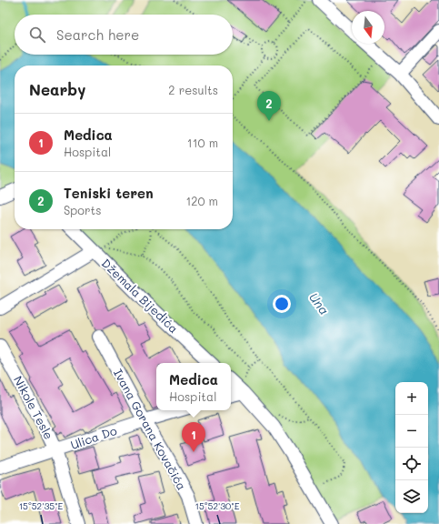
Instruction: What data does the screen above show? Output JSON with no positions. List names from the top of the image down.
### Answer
{
  "streets": {
    "street": [
      "Džemala Bijedića",
      "Nikole Tesle",
      "Ivana Gorana Kovačića",
      "Ulica Do"
    ]
  },
  "crossings": [
    ["Nikole Tesle", "Ulica Do"],
    ["Ivana Gorana Kovačića", "Ulica Do"]
  ],
  "water": ["Una"],
  "north": "bottom",
  "page": {
    "search": "Search here",
    "heading": ["Nearby", "2 results"],
    "pins": ["2", "1"],
    "list": [
      {
        "mark": "1",
        "name": "Medica",
        "note": "Hospital",
        "value": "110 m"
      },
      {
        "mark": "2",
        "name": "Teniski teren",
        "note": "Sports",
        "value": "120 m"
      }
    ],
    "popup": ["Medica", "Hospital"],
    "map_buttons": ["+", "−"]
  },
  "coordinates": ["15°52'35\"E", "15°52'30\"E"]
}
